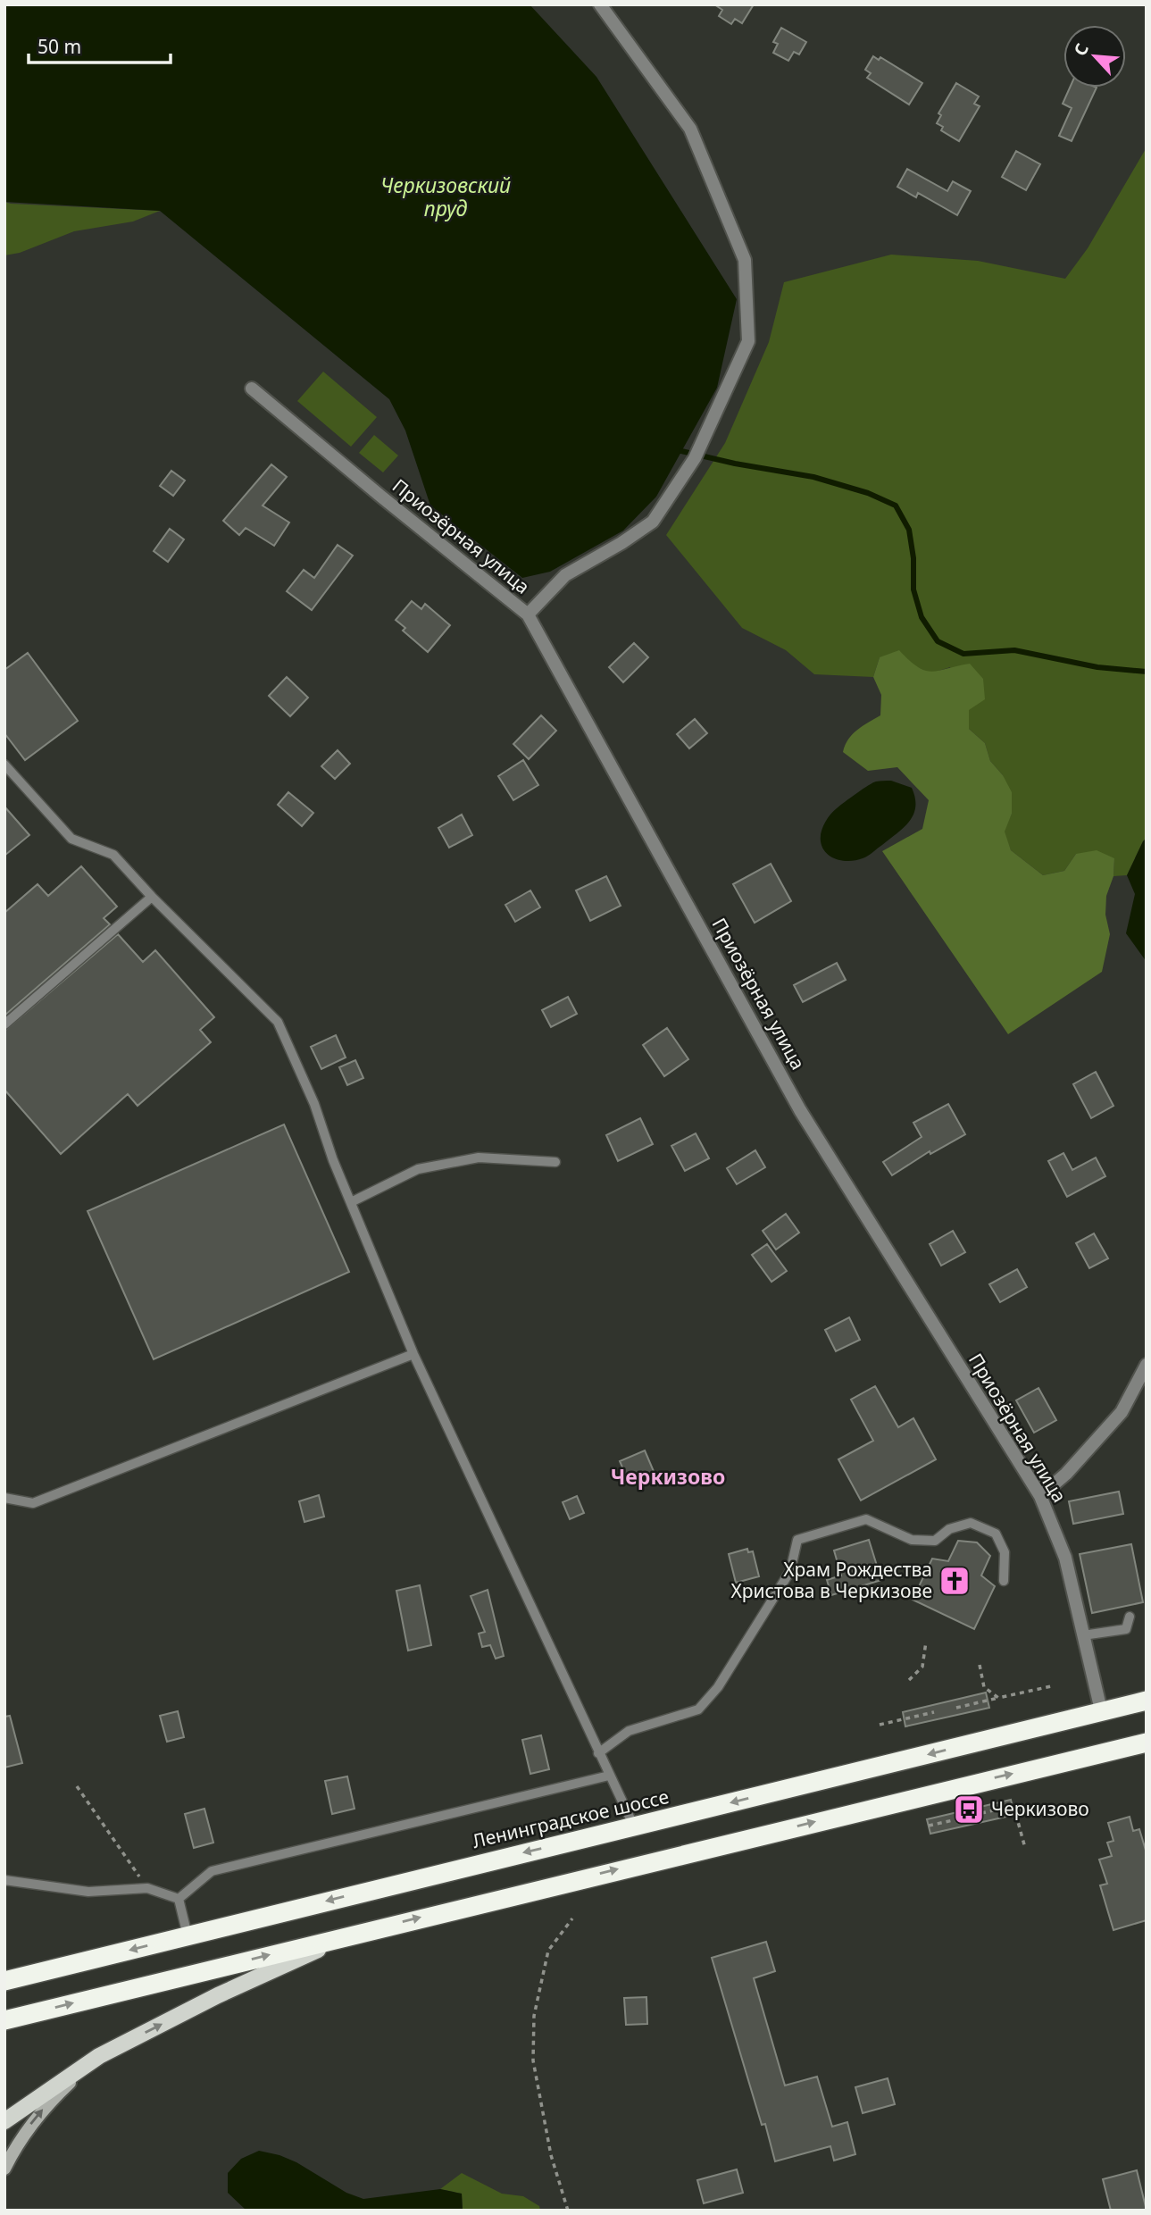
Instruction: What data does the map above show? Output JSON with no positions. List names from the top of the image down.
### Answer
{
  "streets": {
    "highway": ["Ленинградское шоссе"],
    "street": ["Приозёрная улица"]
  },
  "crossings": [
    ["Приозёрная улица", "Ленинградское шоссе"]
  ],
  "districts": ["Черкизово"],
  "water": ["Черкизовский пруд"],
  "places": {
    "church": ["Храм Рождества Христова в Черкизове"],
    "bus stop": ["Черкизово"]
  },
  "scale_bar": "50 m",
  "north": "top left"
}
